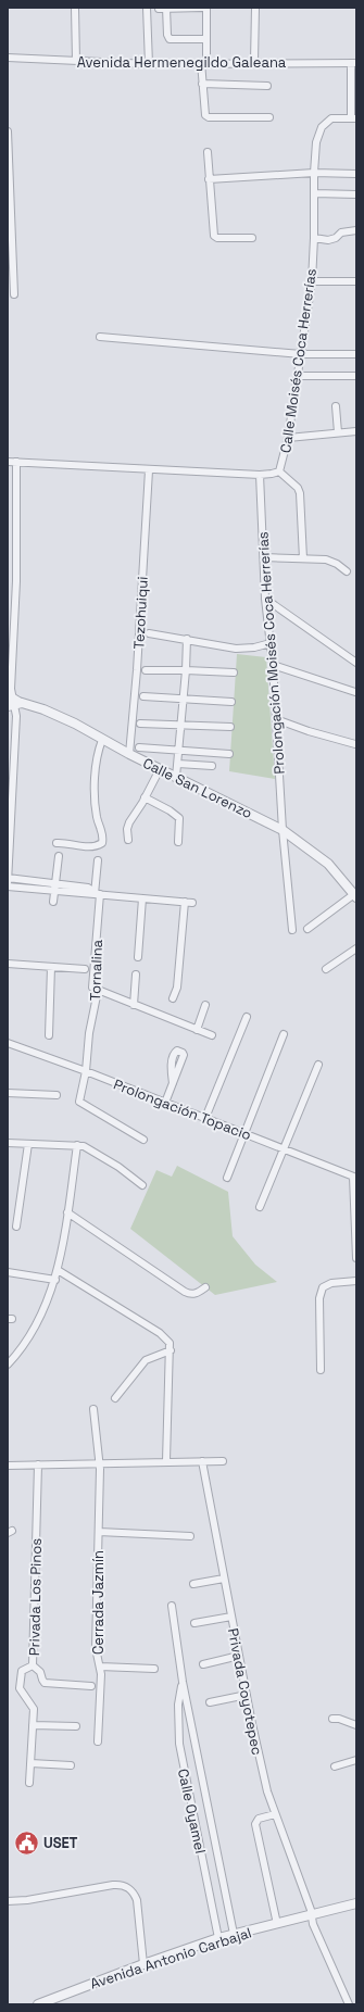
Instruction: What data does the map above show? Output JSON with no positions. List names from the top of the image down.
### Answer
{
  "streets": {
    "street": [
      "Avenida Hermenegildo Galeana",
      "Calle Moisés Coca Herrerías",
      "Tezohuiqui",
      "Prolongación Moisés Coca Herrerías",
      "Calle San Lorenzo",
      "Tornalina",
      "Prolongación Topacio",
      "Privada Los Pinos",
      "Cerrada Jazmín",
      "Privada Coyotepec",
      "Calle Oyamel",
      "Avenida Antonio Carbajal"
    ]
  },
  "crossings": [
    ["Avenida Hermenegildo Galeana", "Calle Moisés Coca Herrerías"],
    ["Calle Moisés Coca Herrerías", "Tezohuiqui"],
    ["Calle Moisés Coca Herrerías", "Prolongación Moisés Coca Herrerías"],
    ["Tezohuiqui", "Calle San Lorenzo"],
    ["Prolongación Moisés Coca Herrerías", "Calle San Lorenzo"],
    ["Tornalina", "Prolongación Topacio"],
    ["Privada Coyotepec", "Avenida Antonio Carbajal"],
    ["Calle Oyamel", "Avenida Antonio Carbajal"]
  ],
  "places": {
    "public building": ["USET"]
  }
}
